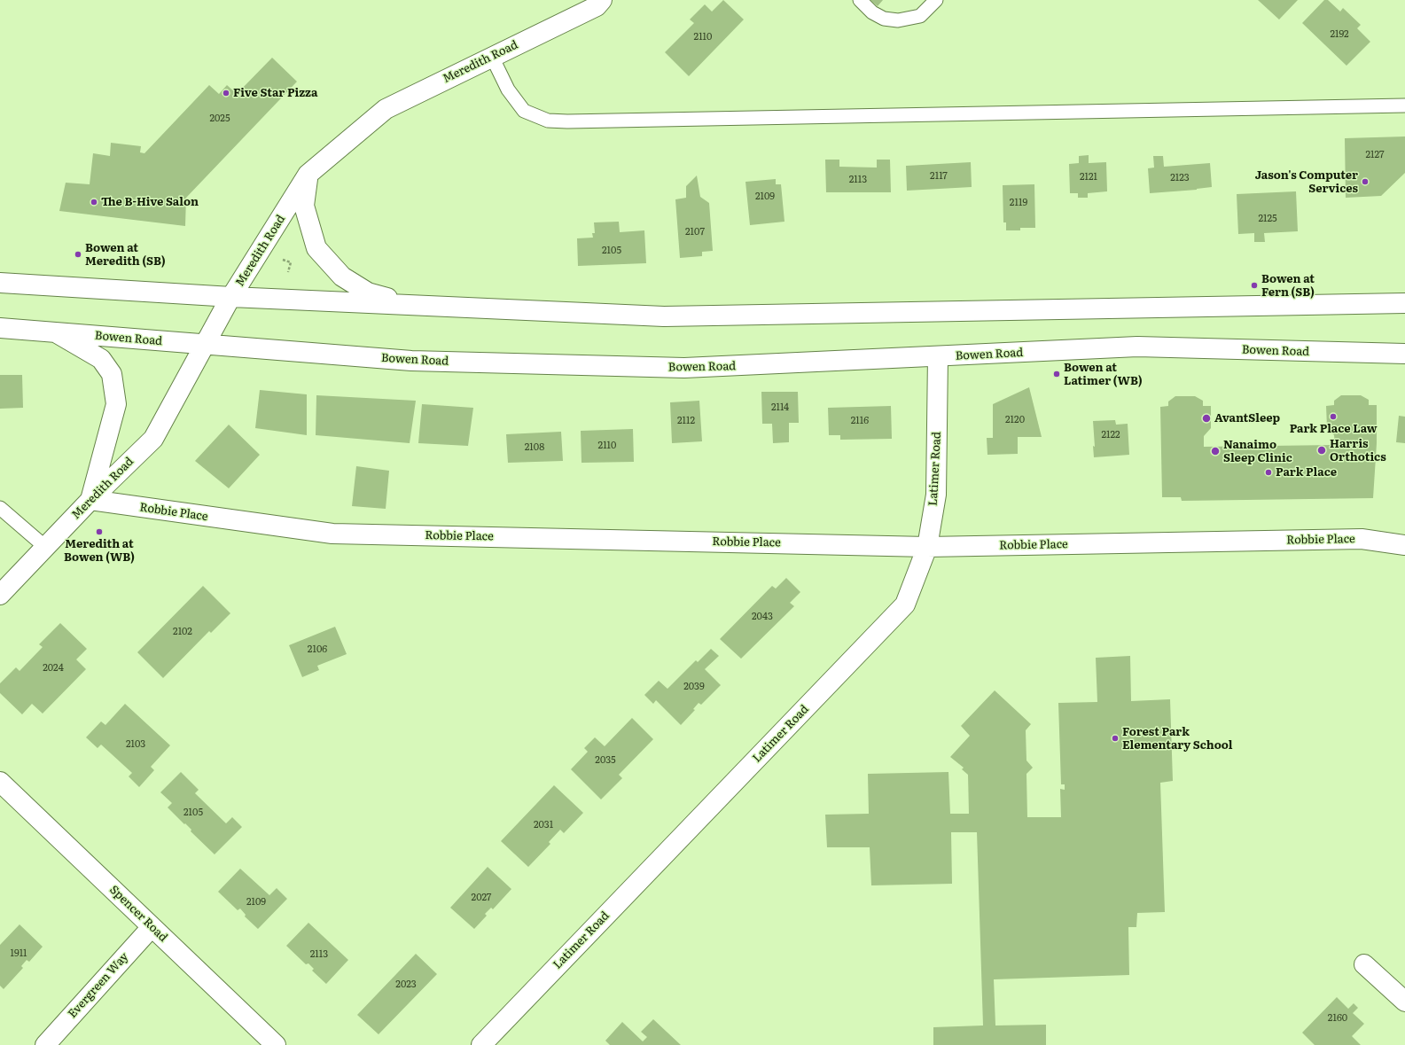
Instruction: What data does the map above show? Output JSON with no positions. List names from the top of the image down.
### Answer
{
  "streets": {
    "street": [
      "Meredith Road",
      "Bowen Road",
      "Latimer Road",
      "Robbie Place",
      "Spencer Road",
      "Evergreen Way"
    ]
  },
  "crossings": [
    ["Meredith Road", "Bowen Road"],
    ["Meredith Road", "Robbie Place"],
    ["Bowen Road", "Latimer Road"],
    ["Latimer Road", "Robbie Place"],
    ["Spencer Road", "Evergreen Way"]
  ],
  "places": [
    "Five Star Pizza",
    "Jason's Computer Services",
    "The B-Hive Salon",
    "Bowen at Meredith (SB)",
    "Bowen at Fern (SB)",
    "Bowen at Latimer (WB)",
    "Park Place Law",
    "AvantSleep",
    "Harris Orthotics",
    "Nanaimo Sleep Clinic",
    "Park Place",
    "Meredith at Bowen (WB)",
    "Forest Park Elementary School"
  ],
  "house_numbers": [
    "2192",
    "2110",
    "2025",
    "2127",
    "2117",
    "2121",
    "2123",
    "2113",
    "2109",
    "2119",
    "2125",
    "2107",
    "2105",
    "2114",
    "2120",
    "2112",
    "2116",
    "2122",
    "2110",
    "2108",
    "2043",
    "2102",
    "2106",
    "2024",
    "2039",
    "2103",
    "2035",
    "2105",
    "2031",
    "2027",
    "2109",
    "1911",
    "2113",
    "2023",
    "2160"
  ]
}
